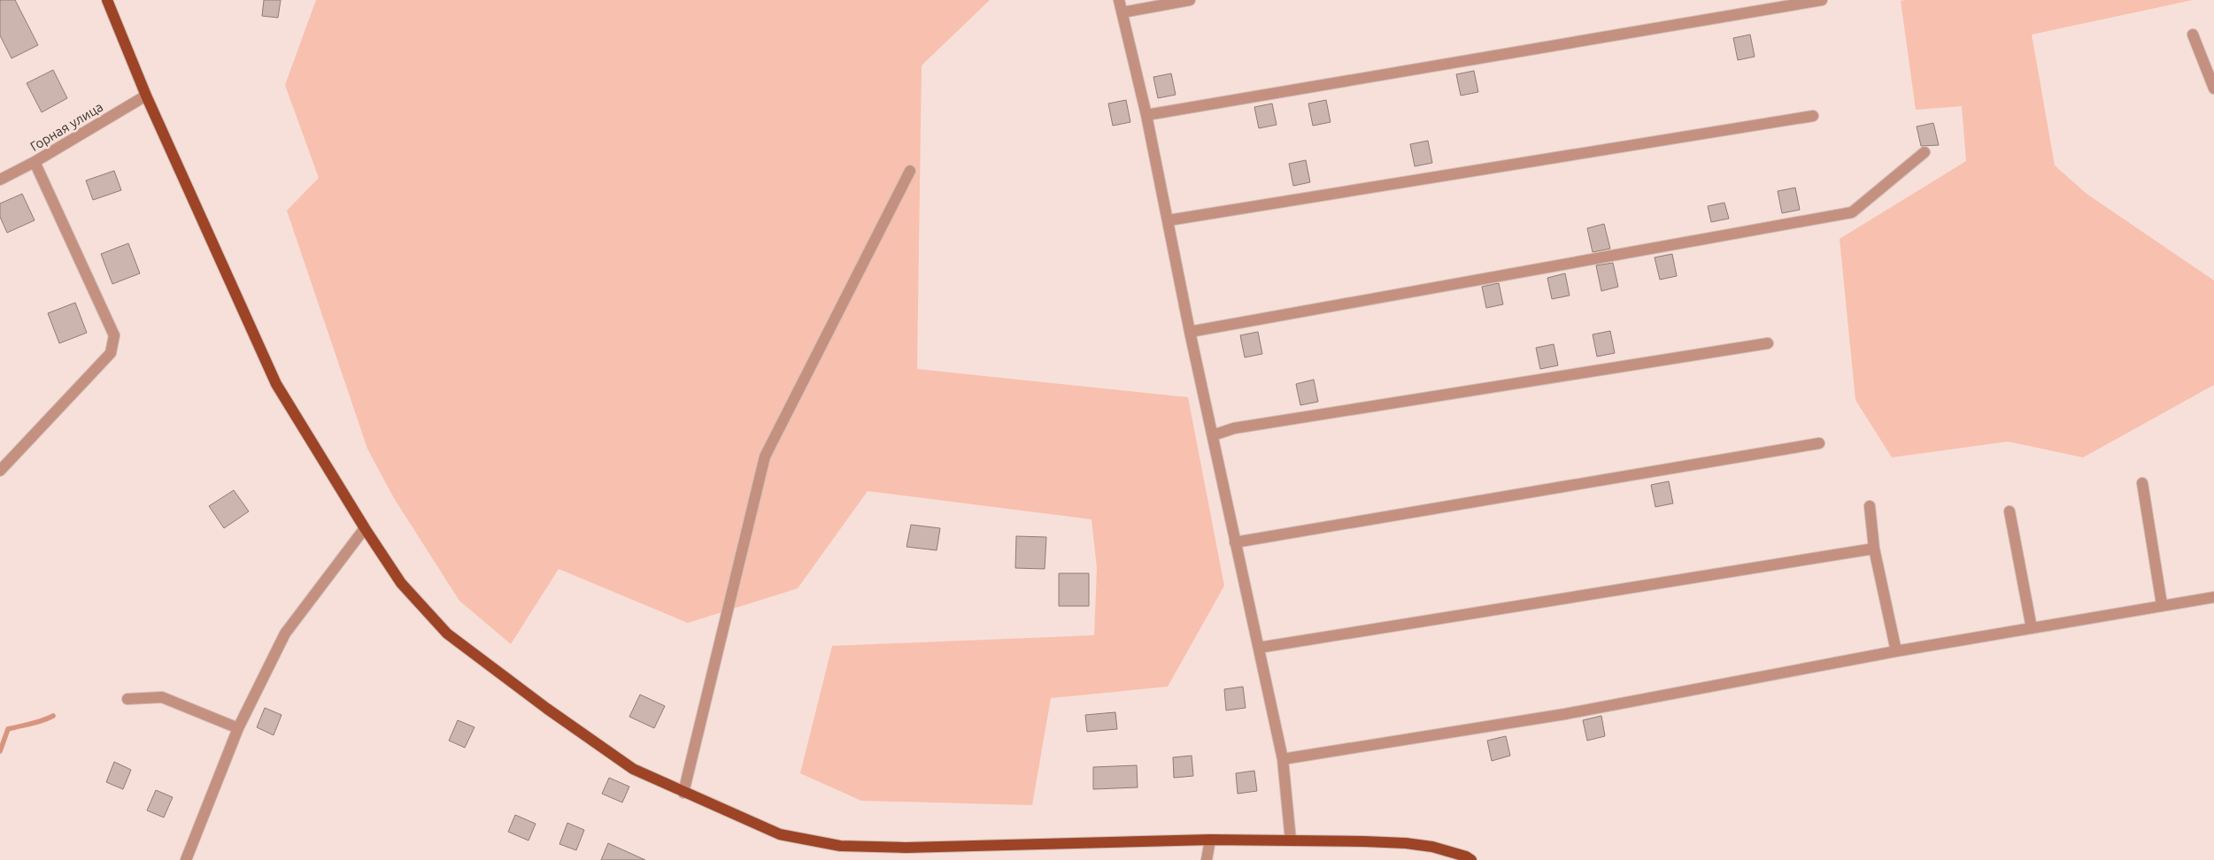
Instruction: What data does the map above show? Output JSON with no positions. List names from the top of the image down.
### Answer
{
  "streets": {
    "street": ["Горная улица"]
  }
}
